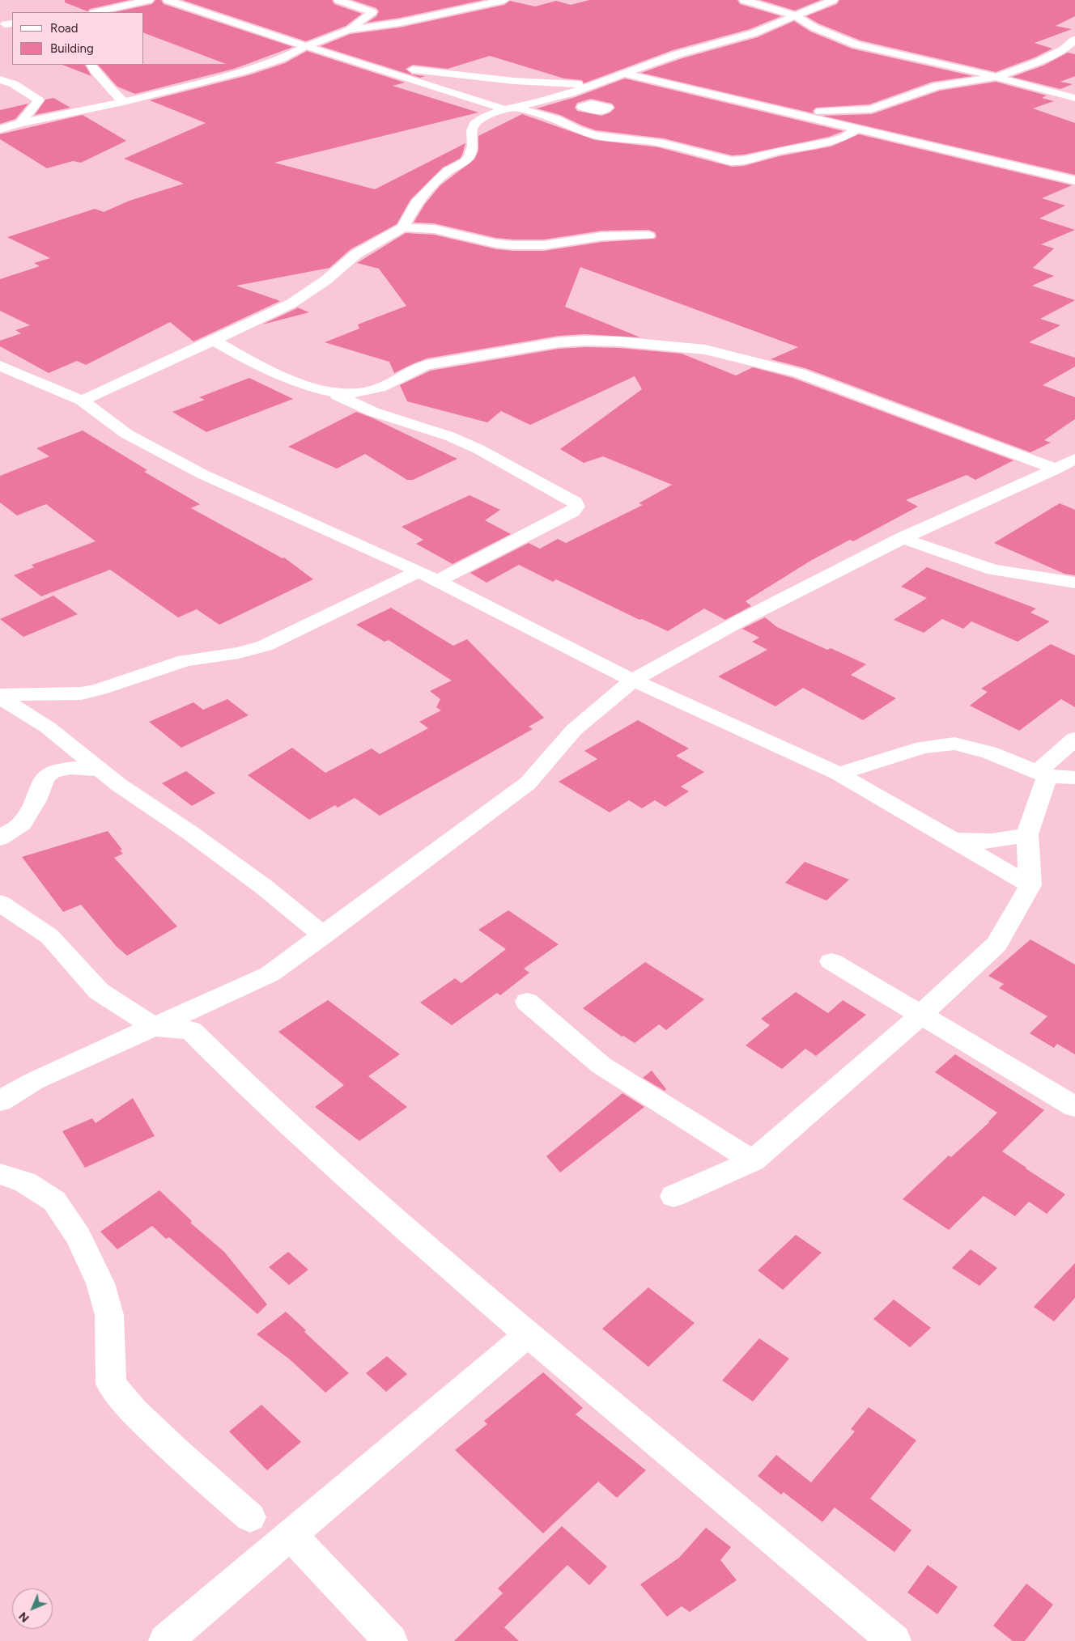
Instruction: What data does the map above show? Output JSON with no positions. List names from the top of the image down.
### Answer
{
  "legend": ["Road", "Building"],
  "north": "bottom left"
}
